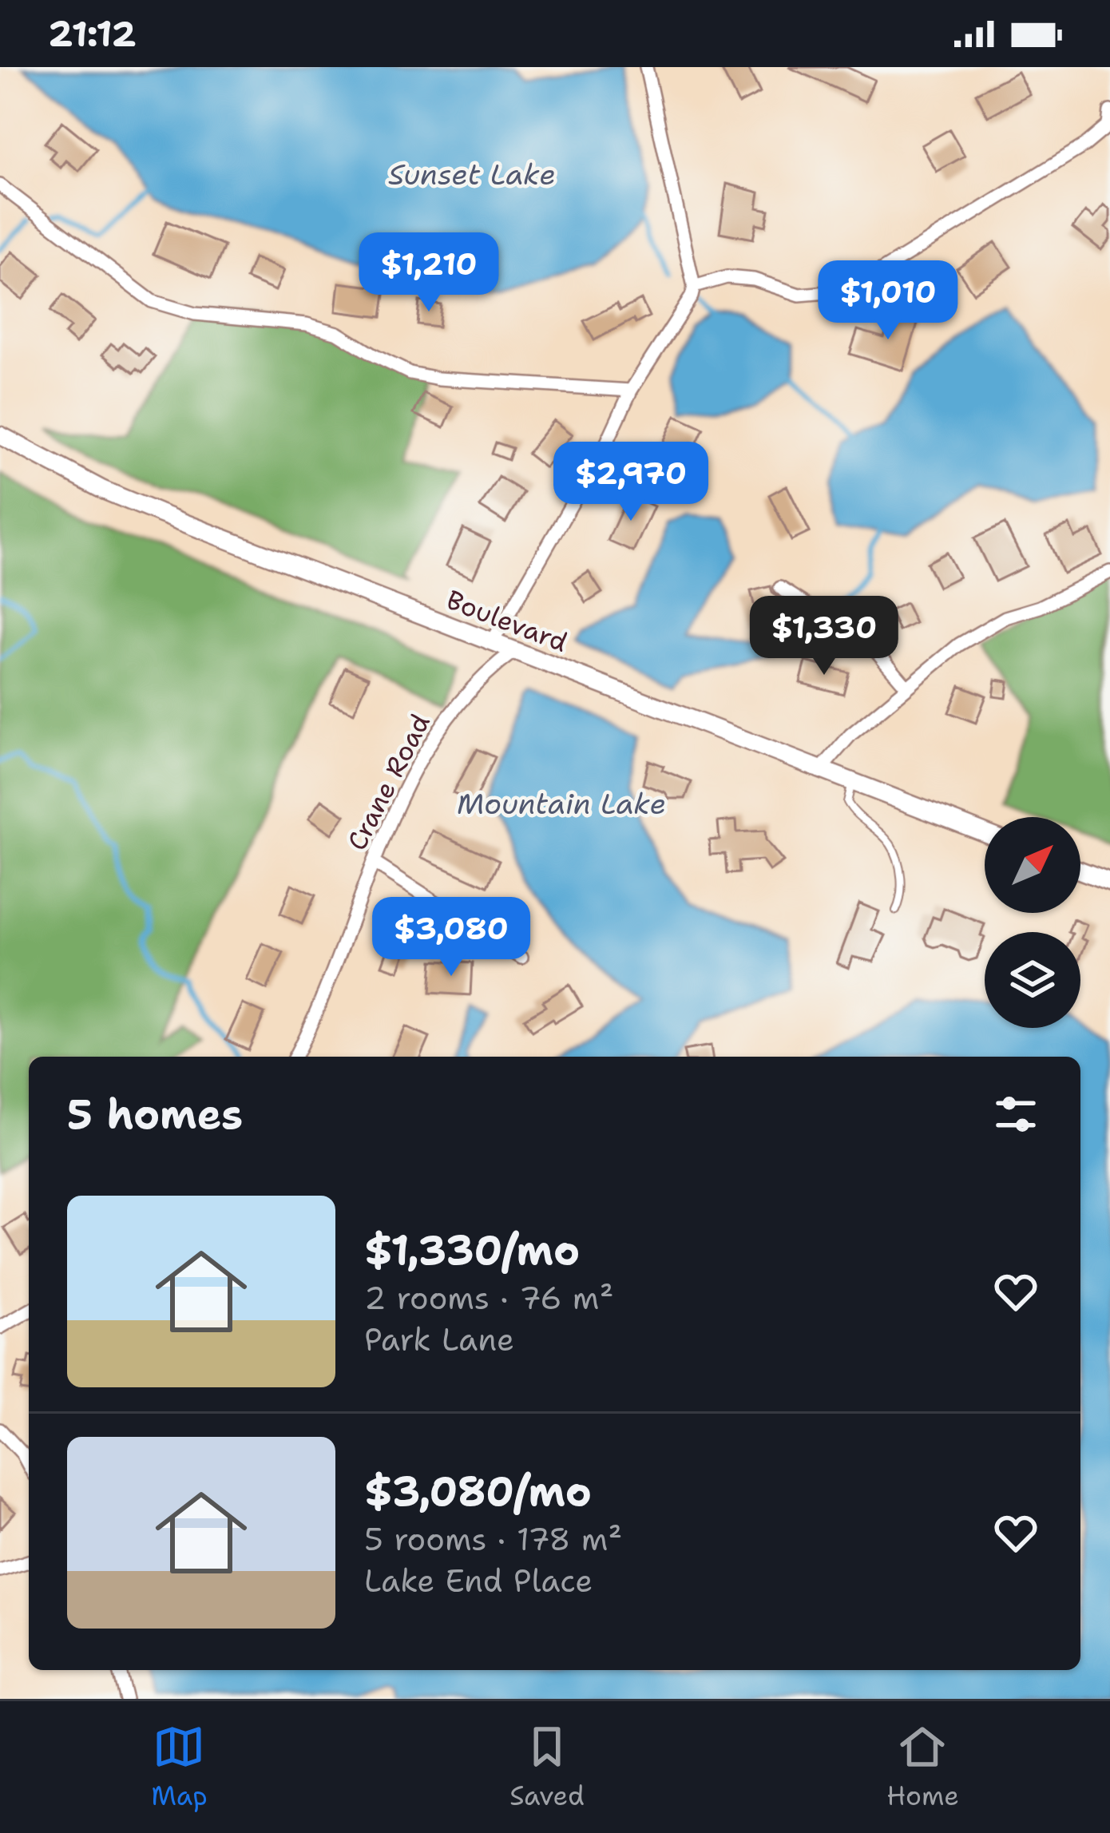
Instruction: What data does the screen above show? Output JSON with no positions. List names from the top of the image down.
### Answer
{
  "streets": {
    "main road": ["Boulevard"],
    "street": ["Crane Road"]
  },
  "crossings": [
    ["Boulevard", "Crane Road"]
  ],
  "water": ["Sunset Lake", "Mountain Lake"],
  "north": "top right",
  "page": {
    "status": "21:12",
    "price": [
      "$1,210",
      "$1,010",
      "$2,970",
      "$1,330",
      "$3,080"
    ],
    "heading": "5 homes",
    "list": [
      {
        "name": "$1,330/mo",
        "note": "2 rooms · 76 m² · Park Lane"
      },
      {
        "name": "$3,080/mo",
        "note": "5 rooms · 178 m² · Lake End Place"
      }
    ],
    "tabs": ["Map", "Saved", "Home"]
  }
}
